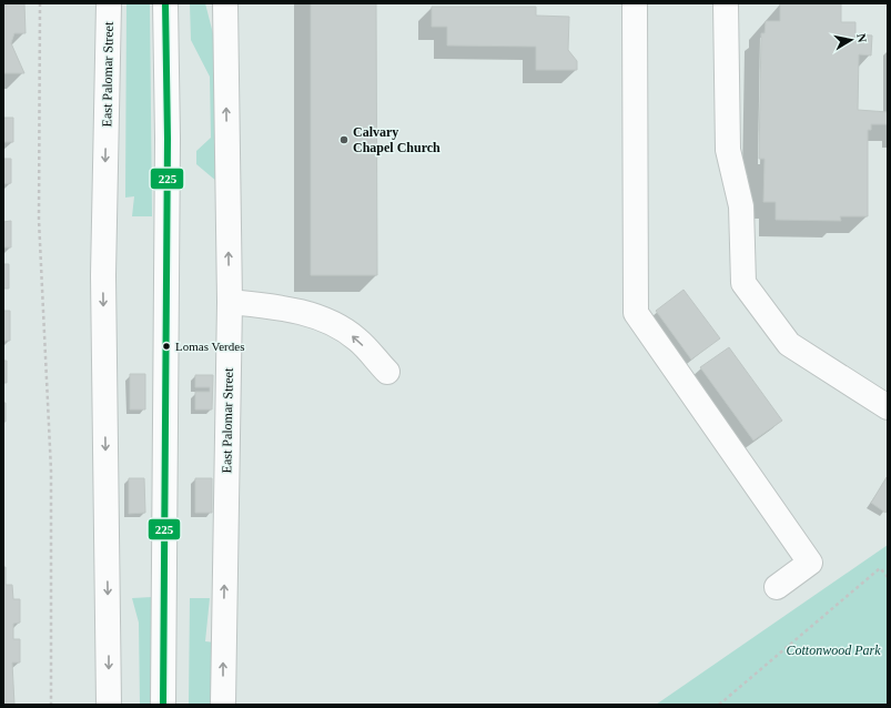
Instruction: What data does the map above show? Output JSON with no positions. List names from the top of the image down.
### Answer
{
  "streets": {
    "main road": ["East Palomar Street"]
  },
  "parks": ["Cottonwood Park"],
  "places": ["Calvary Chapel Church", "Lomas Verdes"],
  "lines": ["transit line 225"],
  "north": "right"
}
